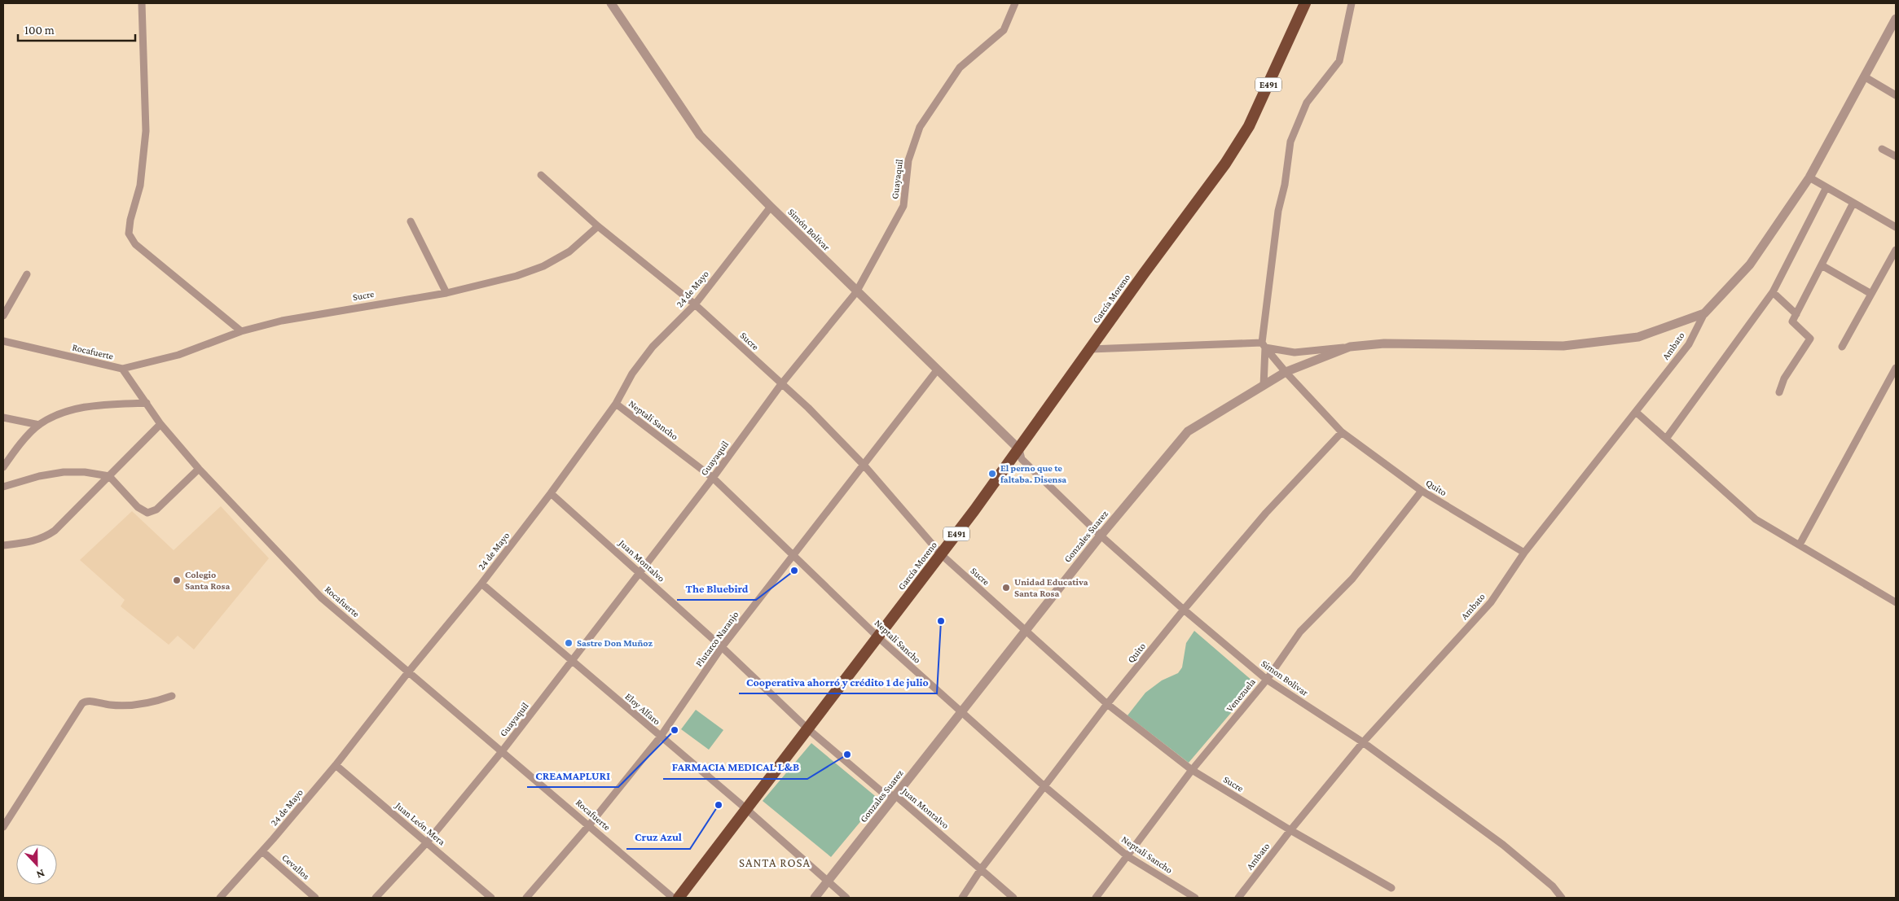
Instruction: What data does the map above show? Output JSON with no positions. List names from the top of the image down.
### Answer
{
  "streets": {
    "highway": ["E491", "García Moreno"],
    "street": [
      "Guayaquil",
      "Simón Bolívar",
      "24 de Mayo",
      "Sucre",
      "Ambato",
      "Rocafuerte",
      "Neptali Sancho",
      "Quito",
      "Gonzales Suarez",
      "Juan Montalvo",
      "Plutarco Naranjo",
      "Simon Bolivar",
      "Venezuela",
      "Eloy Alfaro",
      "Juan León Mera",
      "Cevallos"
    ]
  },
  "crossings": [
    ["Guayaquil", "Simón Bolívar"],
    ["Guayaquil", "Sucre"],
    ["Guayaquil", "Rocafuerte"],
    ["Guayaquil", "Neptali Sancho"],
    ["Guayaquil", "Juan Montalvo"],
    ["Guayaquil", "Eloy Alfaro"],
    ["Guayaquil", "Juan León Mera"],
    ["Simón Bolívar", "24 de Mayo"],
    ["Simón Bolívar", "García Moreno"],
    ["Simón Bolívar", "Plutarco Naranjo"],
    ["Simón Bolívar", "Simon Bolivar"],
    ["24 de Mayo", "Sucre"],
    ["24 de Mayo", "Rocafuerte"],
    ["24 de Mayo", "Neptali Sancho"],
    ["24 de Mayo", "Juan Montalvo"],
    ["24 de Mayo", "Eloy Alfaro"],
    ["24 de Mayo", "Juan León Mera"],
    ["24 de Mayo", "Cevallos"],
    ["Sucre", "García Moreno"],
    ["Sucre", "Ambato"],
    ["Sucre", "Rocafuerte"],
    ["Sucre", "Quito"],
    ["Sucre", "Gonzales Suarez"],
    ["Sucre", "Plutarco Naranjo"],
    ["Sucre", "Venezuela"],
    ["García Moreno", "Neptali Sancho"],
    ["García Moreno", "Juan Montalvo"],
    ["García Moreno", "Simon Bolivar"],
    ["García Moreno", "Eloy Alfaro"],
    ["Ambato", "Quito"],
    ["Ambato", "Gonzales Suarez"],
    ["Ambato", "Simon Bolivar"],
    ["Rocafuerte", "Plutarco Naranjo"],
    ["Neptali Sancho", "Quito"],
    ["Neptali Sancho", "Gonzales Suarez"],
    ["Neptali Sancho", "Plutarco Naranjo"],
    ["Neptali Sancho", "Venezuela"],
    ["Quito", "Gonzales Suarez"],
    ["Quito", "Juan Montalvo"],
    ["Quito", "Simon Bolivar"],
    ["Quito", "Venezuela"],
    ["Gonzales Suarez", "Juan Montalvo"],
    ["Gonzales Suarez", "Simon Bolivar"],
    ["Gonzales Suarez", "Eloy Alfaro"],
    ["Juan Montalvo", "Plutarco Naranjo"],
    ["Plutarco Naranjo", "Eloy Alfaro"],
    ["Simon Bolivar", "Venezuela"]
  ],
  "districts": ["SANTA ROSA"],
  "places": [
    "El perno que te faltaba. Disensa",
    "The Bluebird",
    "Colegio Santa Rosa",
    "Unidad Educativa Santa Rosa",
    "Cooperativa ahorró y crédito 1 de julio",
    "Sastre Don Muñoz",
    "CREAMAPLURI",
    "FARMACIA MEDICAL L&B",
    "Cruz Azul"
  ],
  "scale_bar": "100 m",
  "north": "bottom"
}
